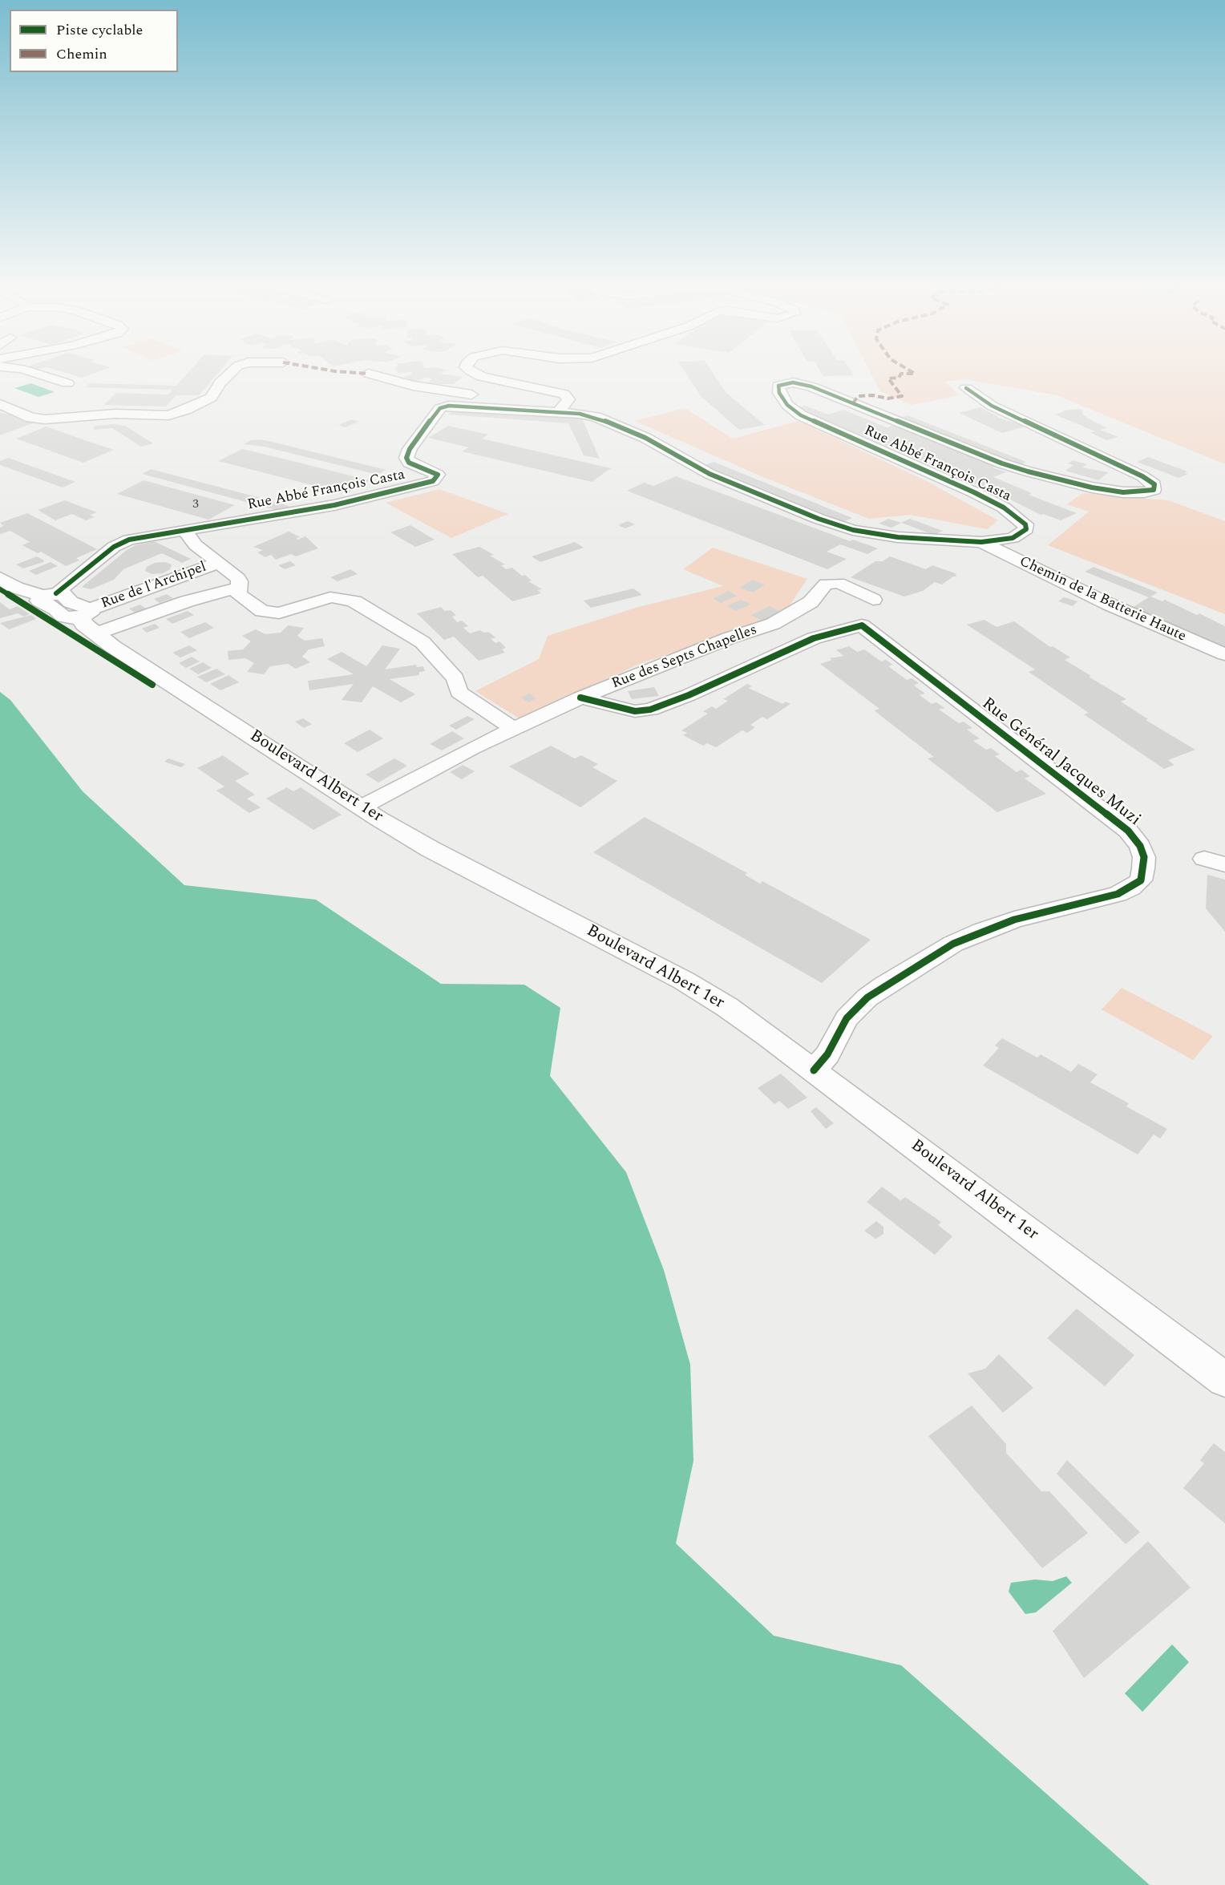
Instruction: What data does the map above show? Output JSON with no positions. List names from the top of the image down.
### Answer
{
  "streets": {
    "main road": ["Boulevard Albert 1er"],
    "street": [
      "Rue Abbé François Casta",
      "Rue de l'Archipel",
      "Chemin de la Batterie Haute",
      "Rue des Septs Chapelles",
      "Rue Général Jacques Muzi"
    ]
  },
  "crossings": [
    ["Rue Abbé François Casta", "Chemin de la Batterie Haute"],
    ["Rue de l'Archipel", "Boulevard Albert 1er"],
    ["Rue des Septs Chapelles", "Rue Général Jacques Muzi"],
    ["Rue des Septs Chapelles", "Boulevard Albert 1er"],
    ["Rue Général Jacques Muzi", "Boulevard Albert 1er"]
  ],
  "house_numbers": ["3"],
  "legend": ["Piste cyclable", "Chemin"]
}
